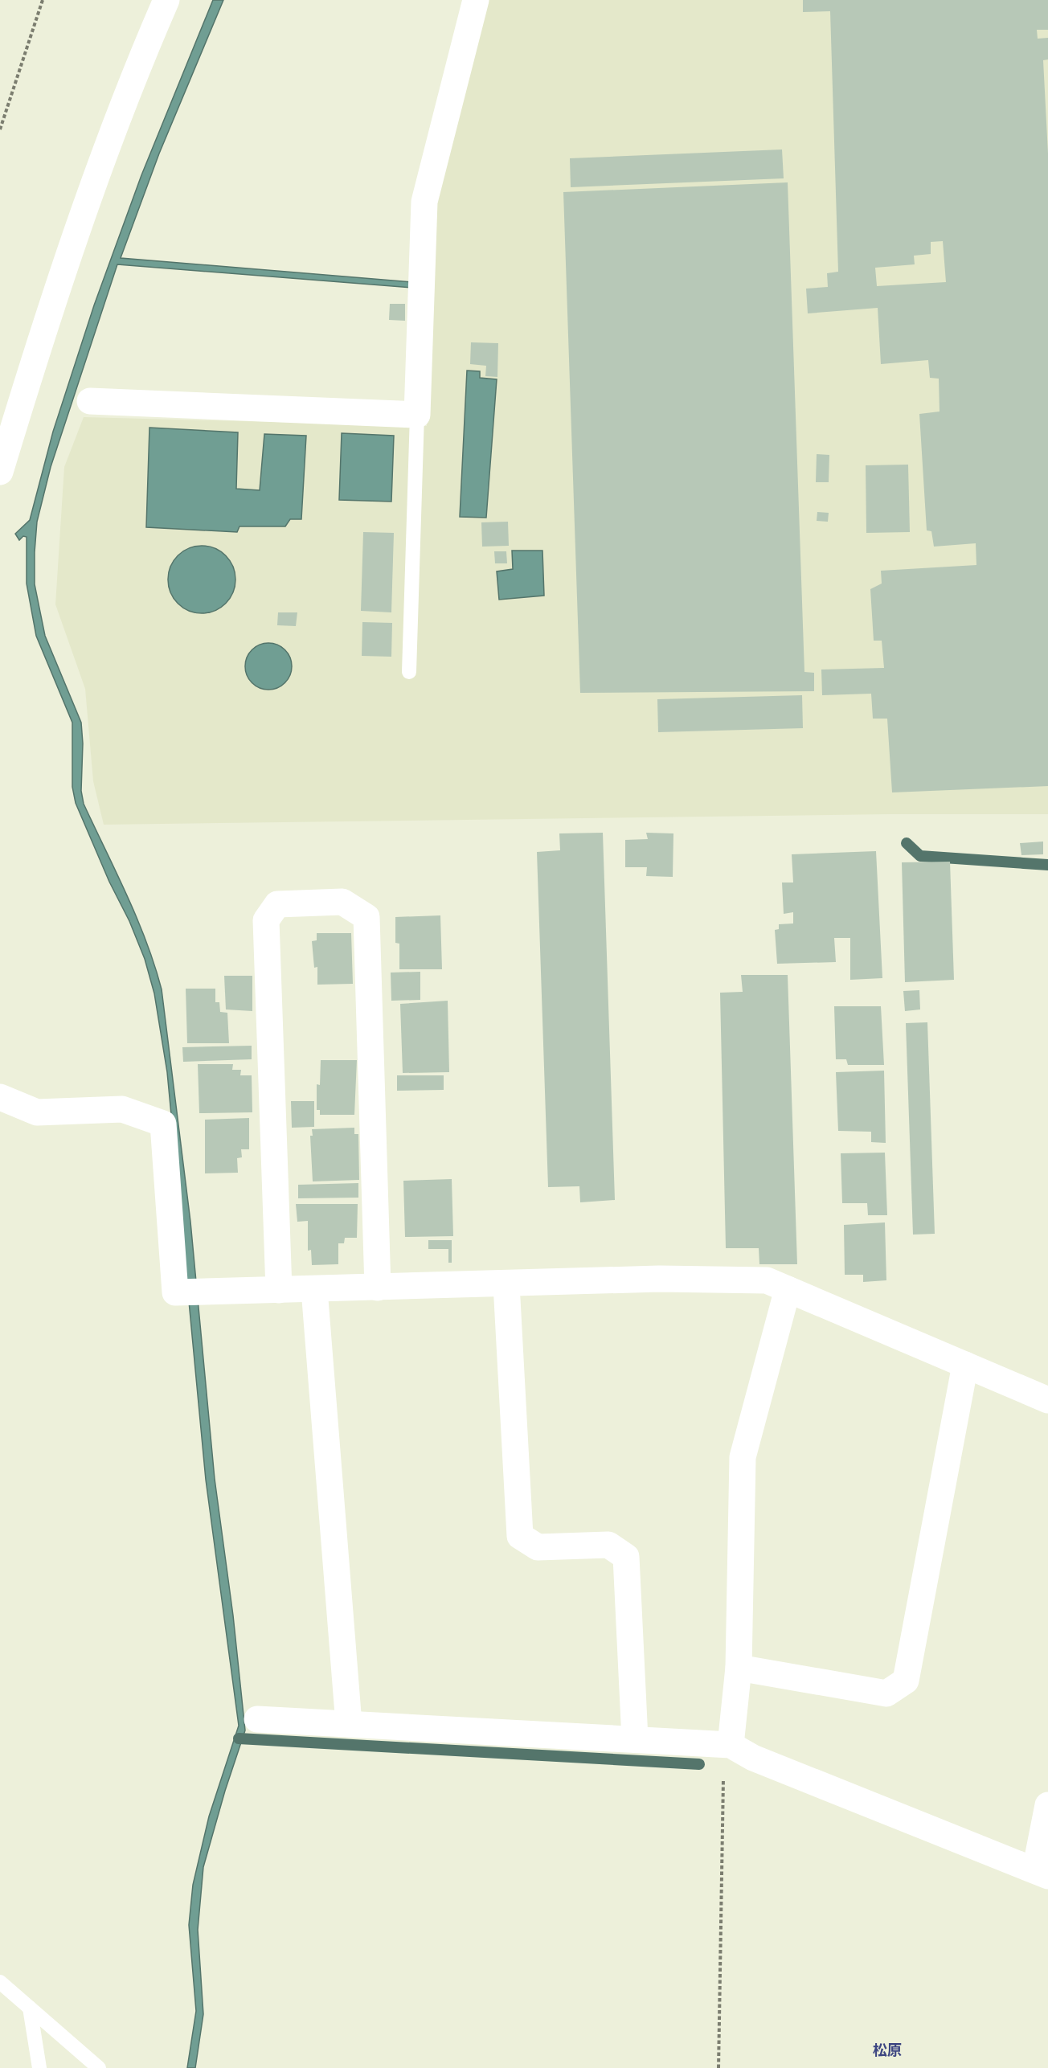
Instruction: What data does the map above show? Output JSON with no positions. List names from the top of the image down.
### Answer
{
  "districts": ["松原"]
}
